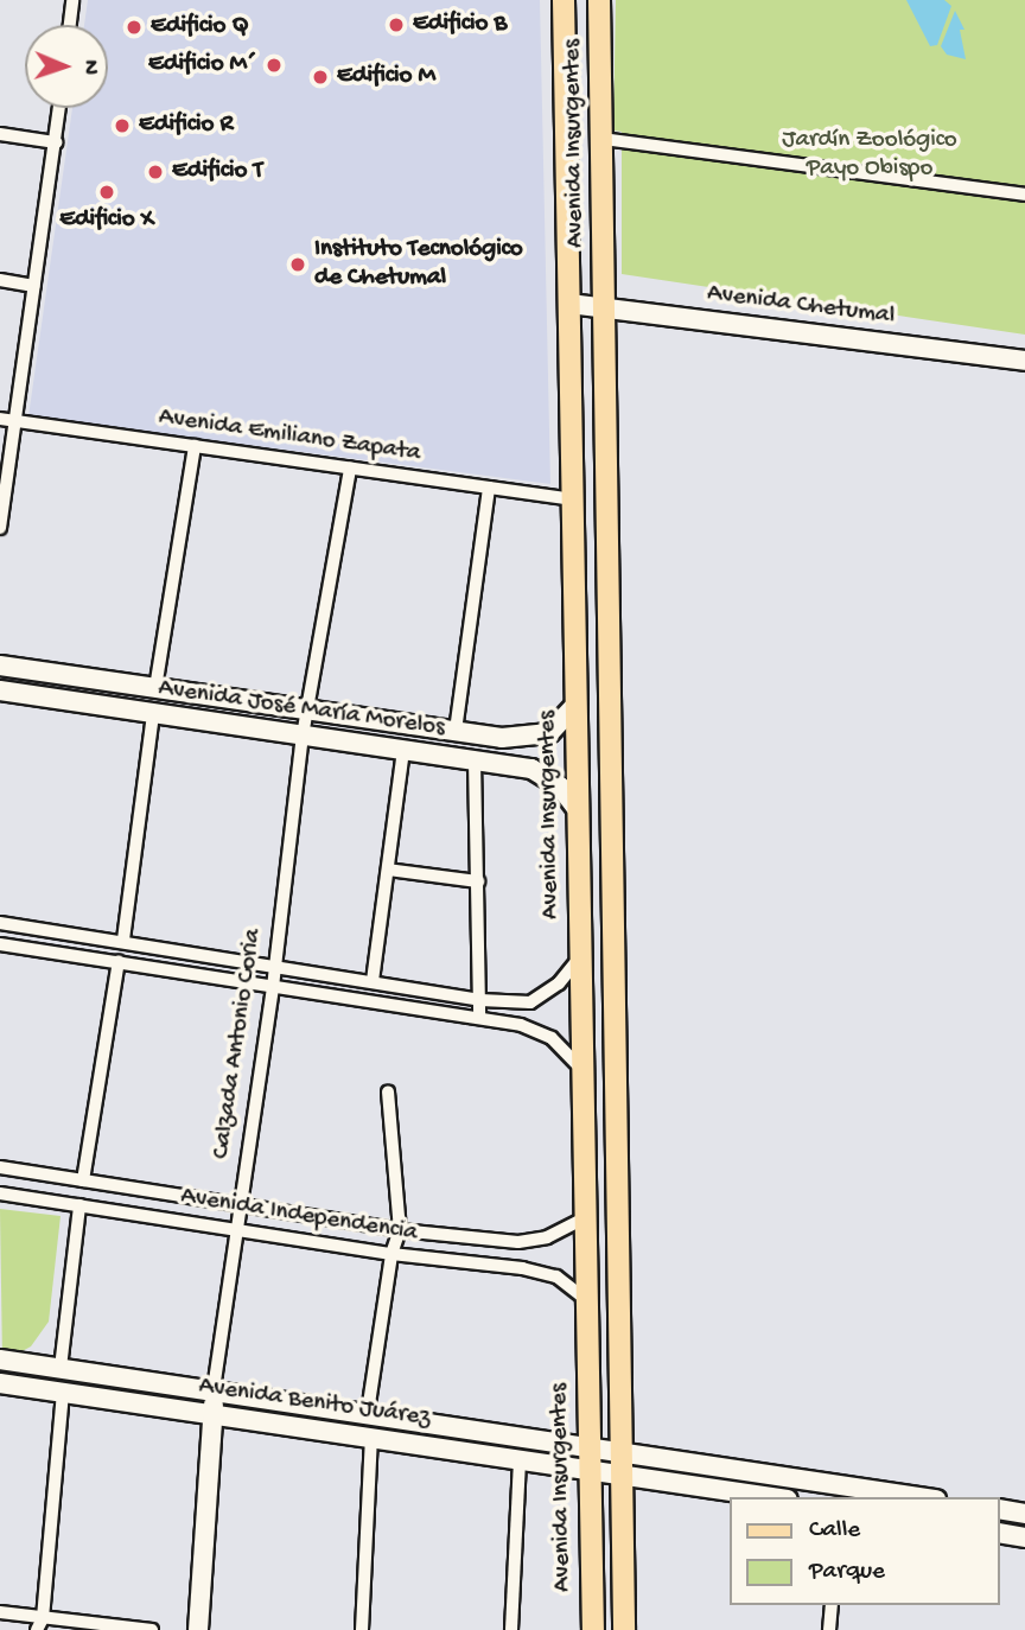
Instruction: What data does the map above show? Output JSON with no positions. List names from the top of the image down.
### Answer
{
  "streets": {
    "main road": [
      "Avenida Insurgentes",
      "Avenida Chetumal",
      "Avenida José María Morelos",
      "Calzada Antonio Coria",
      "Avenida Benito Juárez"
    ],
    "street": ["Avenida Emiliano Zapata", "Avenida Independencia"]
  },
  "crossings": [
    ["Avenida Insurgentes", "Avenida Chetumal"],
    ["Avenida Insurgentes", "Avenida Emiliano Zapata"],
    ["Avenida Insurgentes", "Avenida José María Morelos"],
    ["Avenida Insurgentes", "Avenida Independencia"],
    ["Avenida Insurgentes", "Avenida Benito Juárez"],
    ["Avenida Emiliano Zapata", "Calzada Antonio Coria"],
    ["Avenida José María Morelos", "Calzada Antonio Coria"],
    ["Calzada Antonio Coria", "Avenida Independencia"],
    ["Calzada Antonio Coria", "Avenida Benito Juárez"]
  ],
  "parks": ["Jardín Zoológico Payo Obispo"],
  "places": [
    "Edificio B",
    "Edificio Q",
    "Edificio M´",
    "Edificio M",
    "Edificio R",
    "Edificio T",
    "Edificio X",
    "Instituto Tecnológico de Chetumal"
  ],
  "legend": ["Calle", "Parque"],
  "north": "right"
}
